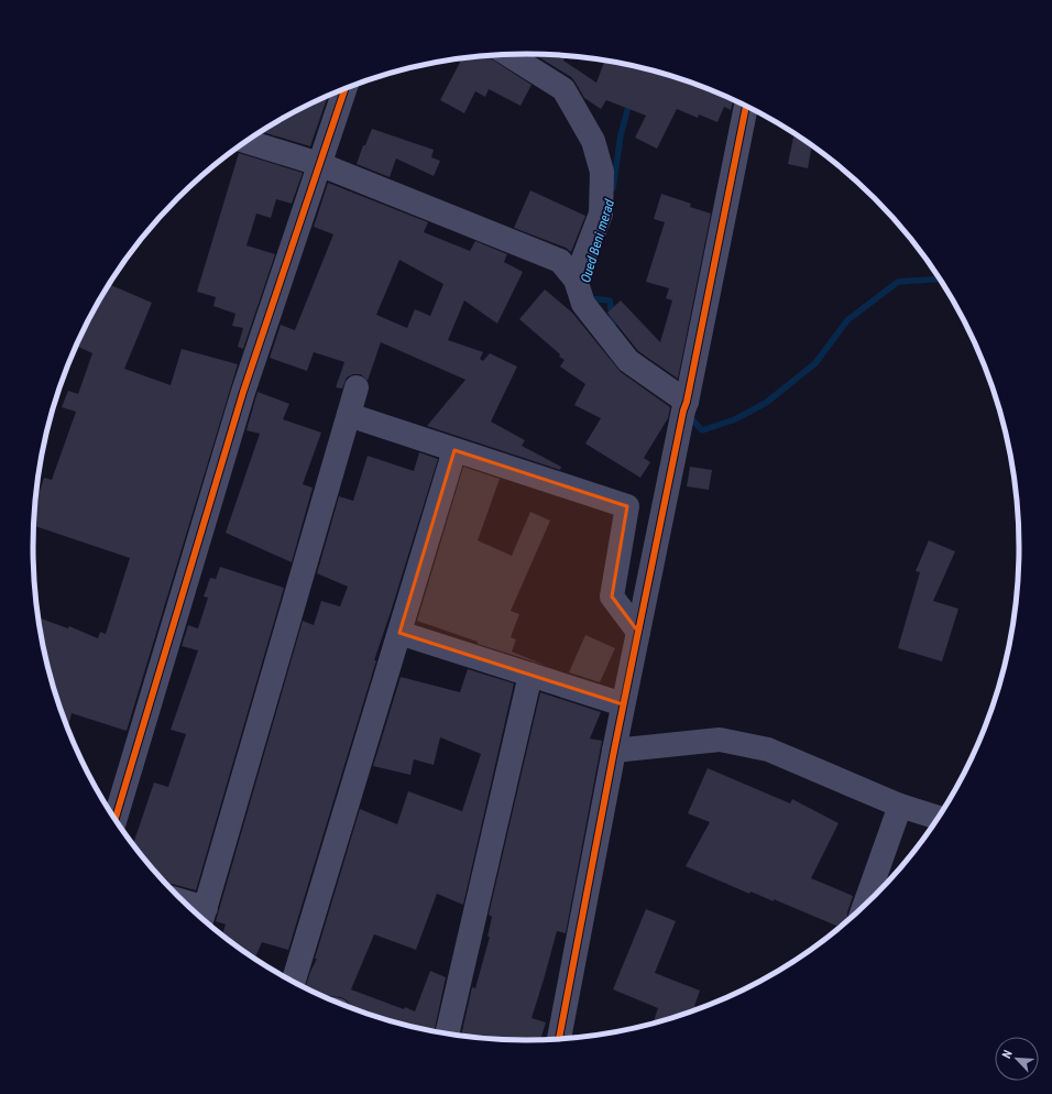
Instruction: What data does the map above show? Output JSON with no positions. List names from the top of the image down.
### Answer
{
  "water": ["Oued Beni merad"],
  "north": "top left"
}
